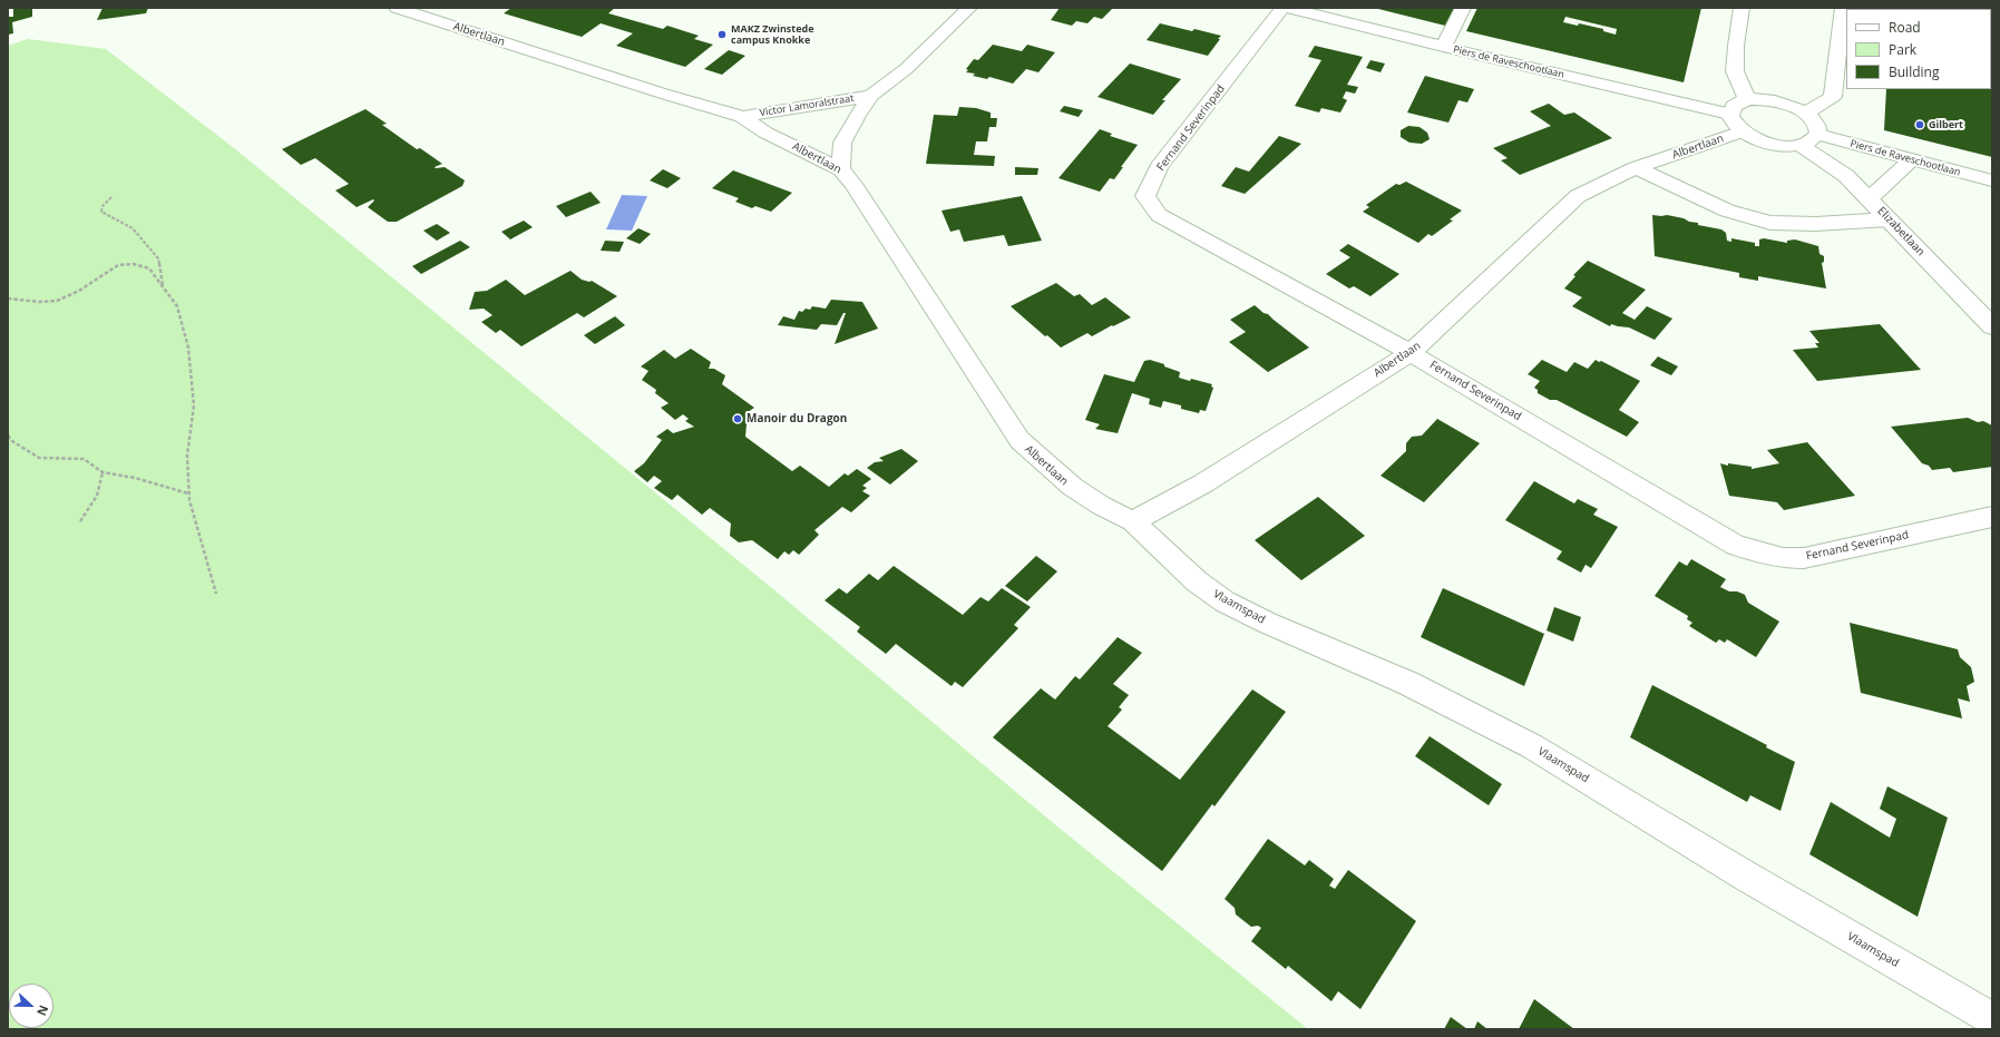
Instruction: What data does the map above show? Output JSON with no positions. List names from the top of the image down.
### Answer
{
  "streets": {
    "street": [
      "Albertlaan",
      "Piers de Raveschootlaan",
      "Victor Lamoralstraat",
      "Fernand Severinpad",
      "Elizabetlaan",
      "Vlaamspad"
    ]
  },
  "crossings": [
    ["Albertlaan", "Victor Lamoralstraat"],
    ["Albertlaan", "Fernand Severinpad"],
    ["Albertlaan", "Vlaamspad"]
  ],
  "places": ["MAKZ Zwinstede campus Knokke", "Gilbert", "Manoir du Dragon"],
  "legend": ["Road", "Park", "Building"],
  "north": "right"
}
